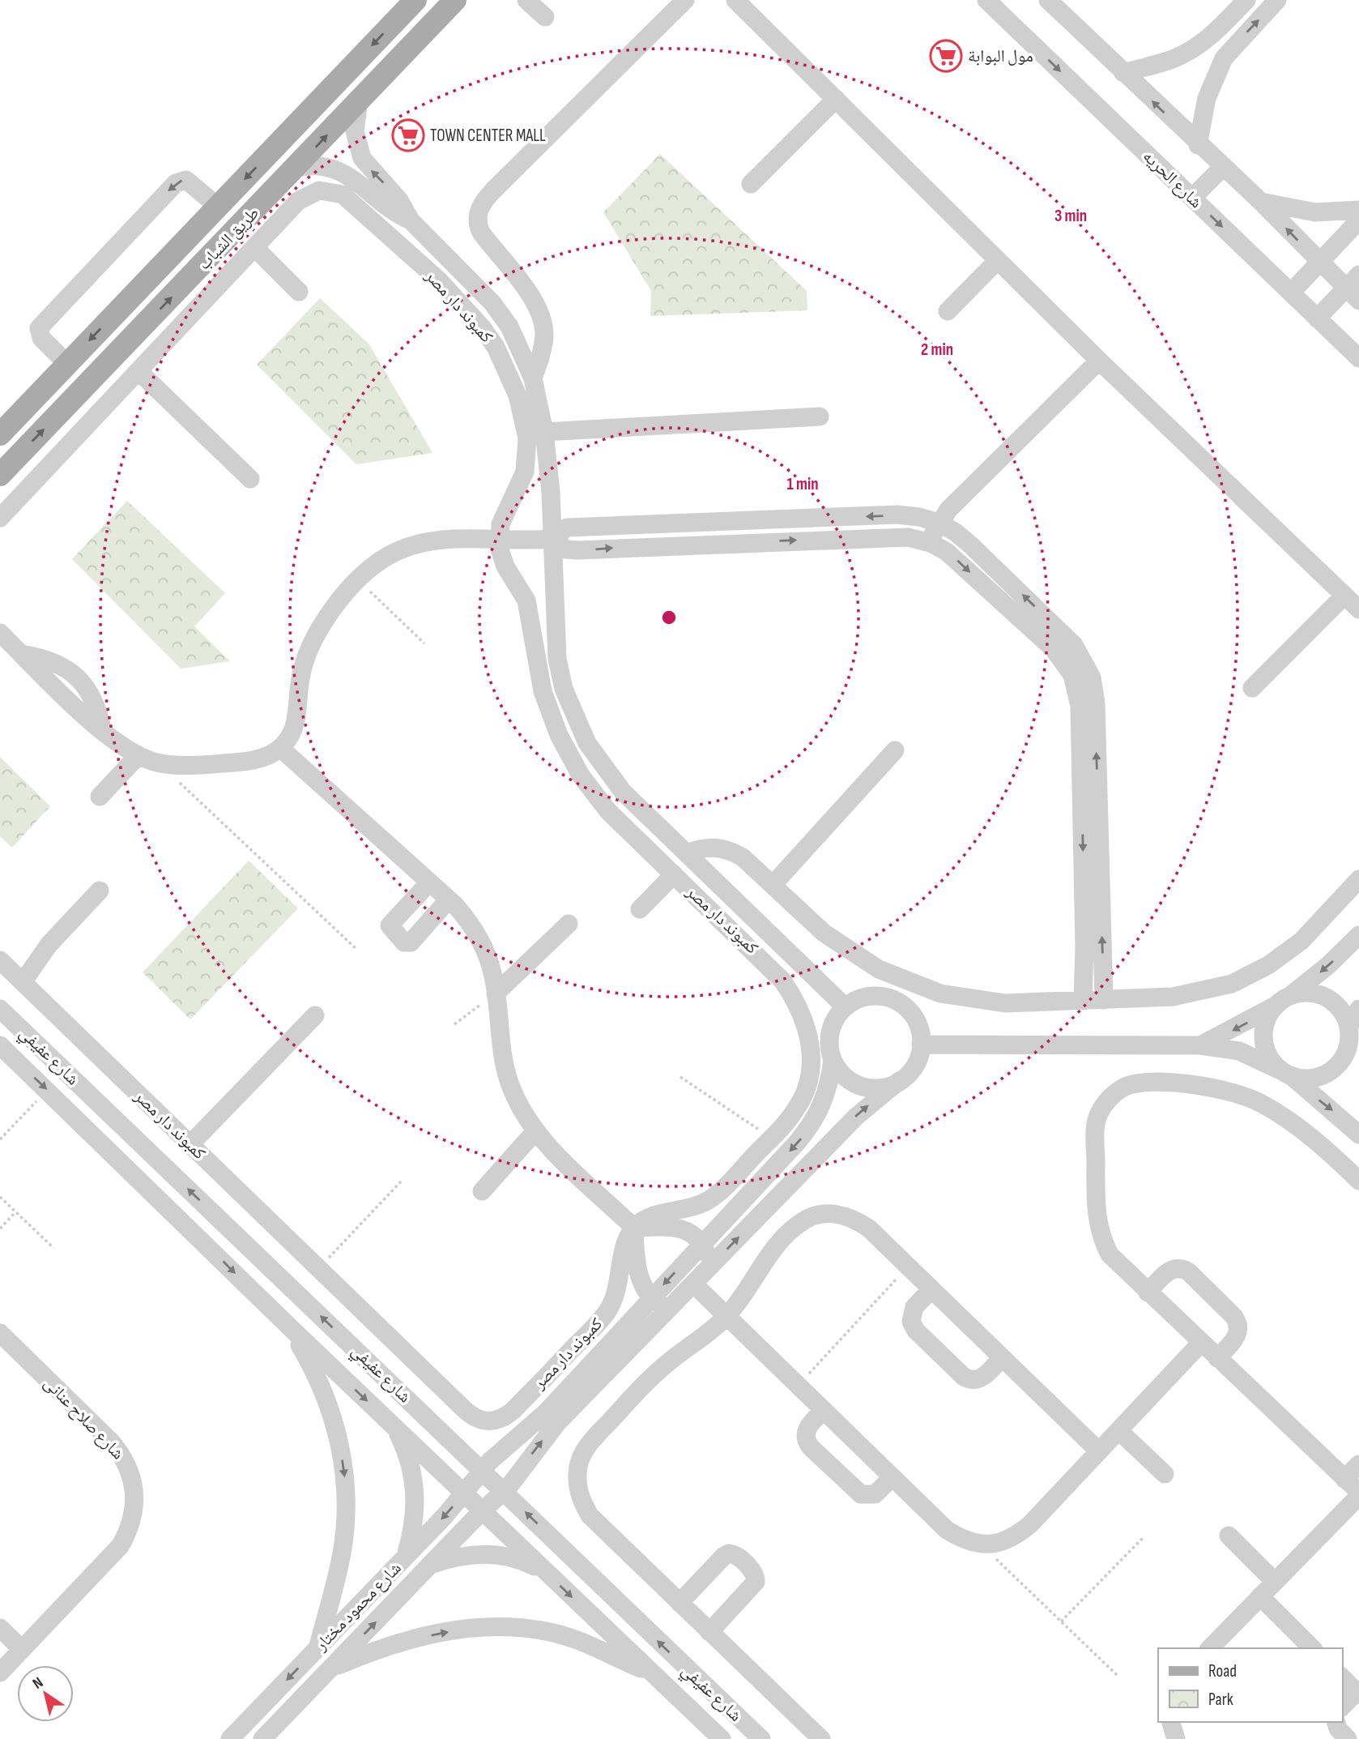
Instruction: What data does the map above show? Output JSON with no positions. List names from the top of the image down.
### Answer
{
  "streets": {
    "main road": ["طريق الشباب"],
    "street": [
      "شارع الحريه",
      "كمبوند دار مصر",
      "شارع عفيفي",
      "شارع صلاح عنانى",
      "شارع محمود مختار"
    ]
  },
  "crossings": [
    ["شارع عفيفي", "شارع محمود مختار"]
  ],
  "places": {
    "supermarket": ["مول البوابة", "TOWN CENTER MALL"]
  },
  "legend": ["Road", "Park"],
  "north": "top left",
  "rings": ["3 min", "2 min", "1 min"]
}
